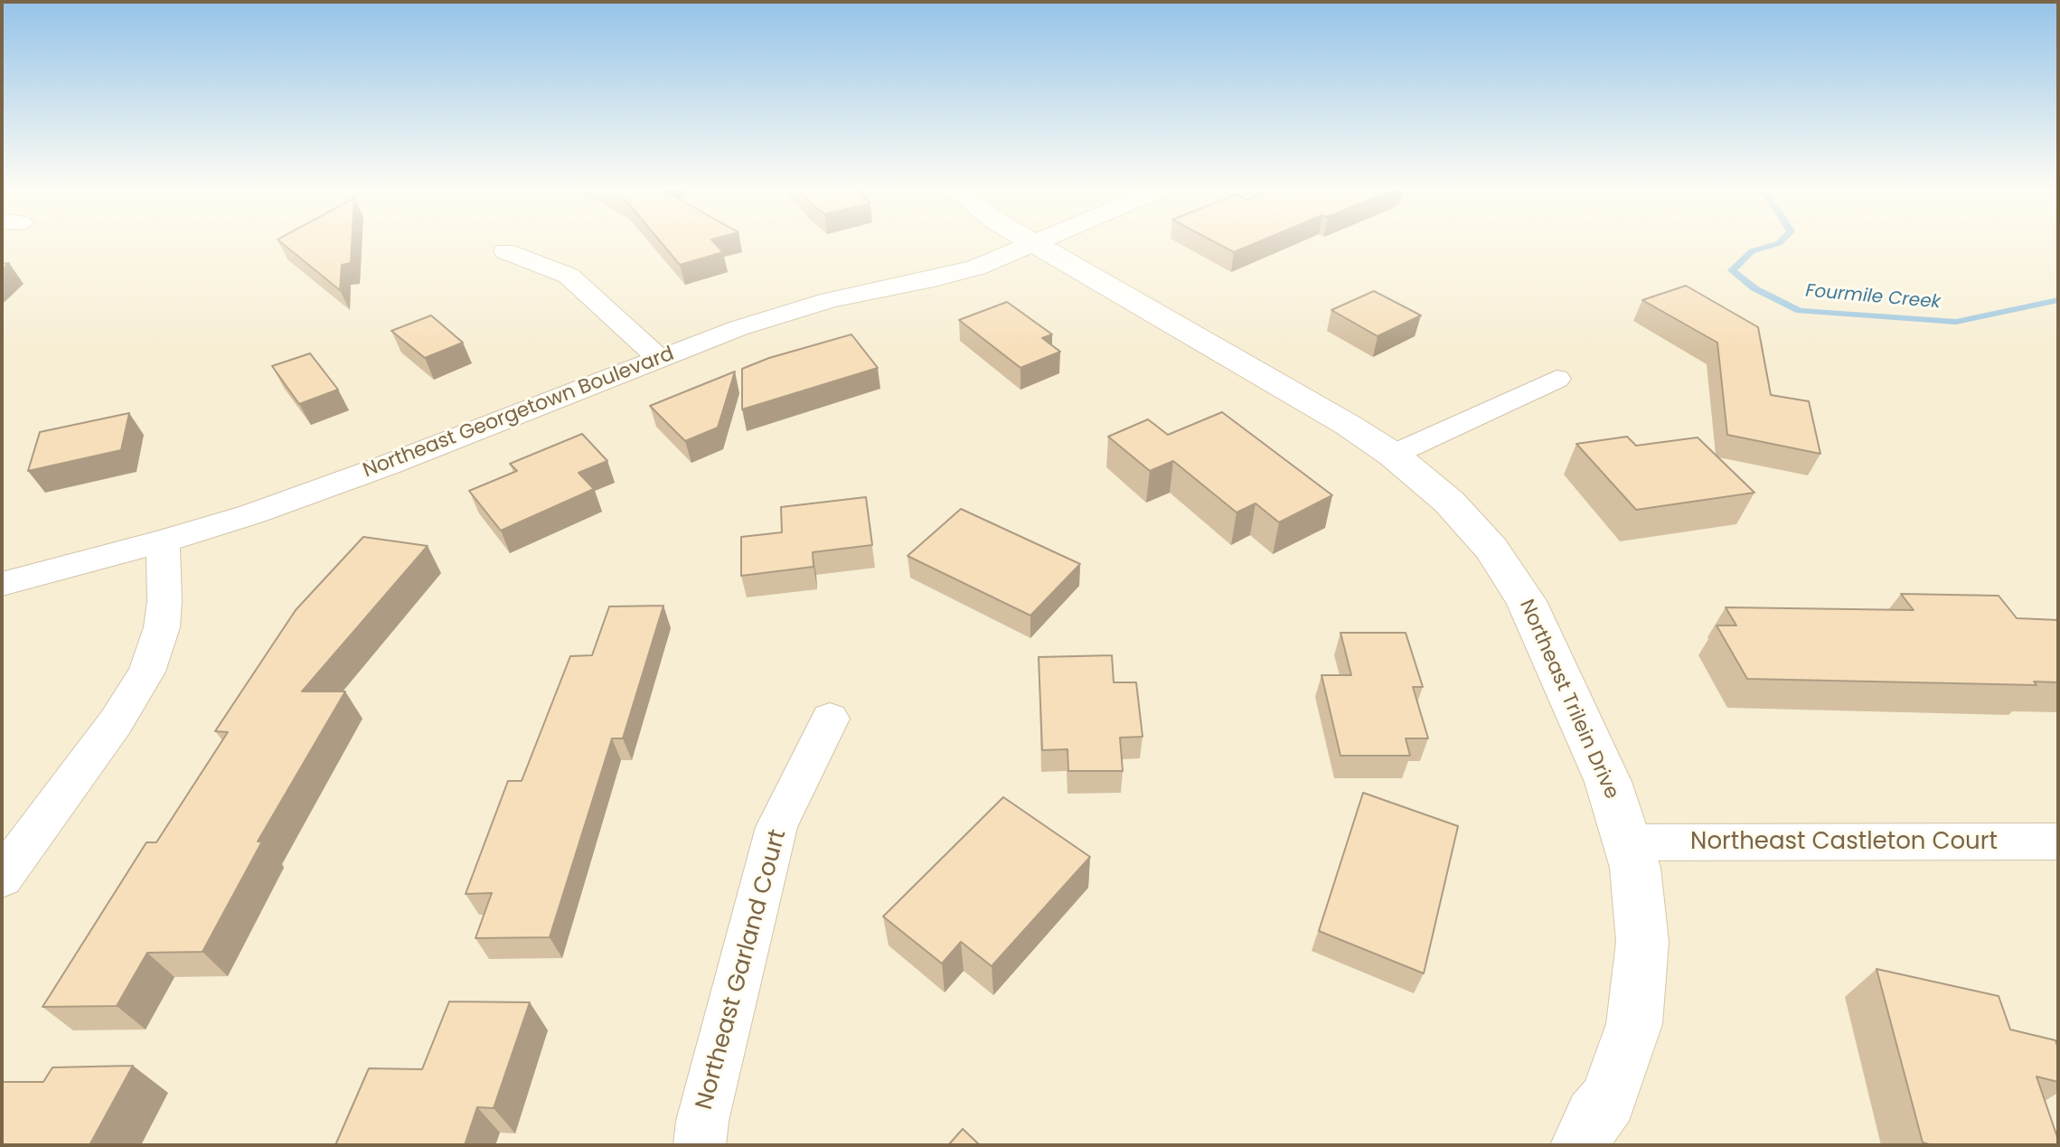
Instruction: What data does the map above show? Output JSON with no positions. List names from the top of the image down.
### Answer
{
  "streets": {
    "street": [
      "Northeast Georgetown Boulevard",
      "Northeast Trilein Drive",
      "Northeast Castleton Court",
      "Northeast Garland Court"
    ]
  },
  "crossings": [
    ["Northeast Georgetown Boulevard", "Northeast Trilein Drive"],
    ["Northeast Trilein Drive", "Northeast Castleton Court"]
  ],
  "water": ["Fourmile Creek"]
}
